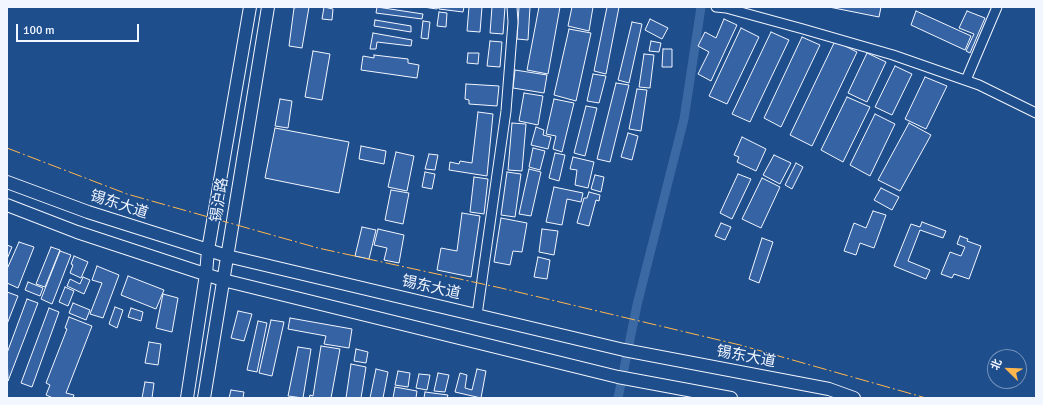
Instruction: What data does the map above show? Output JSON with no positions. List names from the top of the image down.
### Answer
{
  "streets": {
    "main road": ["锡沪路", "锡东大道"]
  },
  "crossings": [
    ["锡沪路", "锡东大道"]
  ],
  "scale_bar": "100 m",
  "north": "top left"
}
